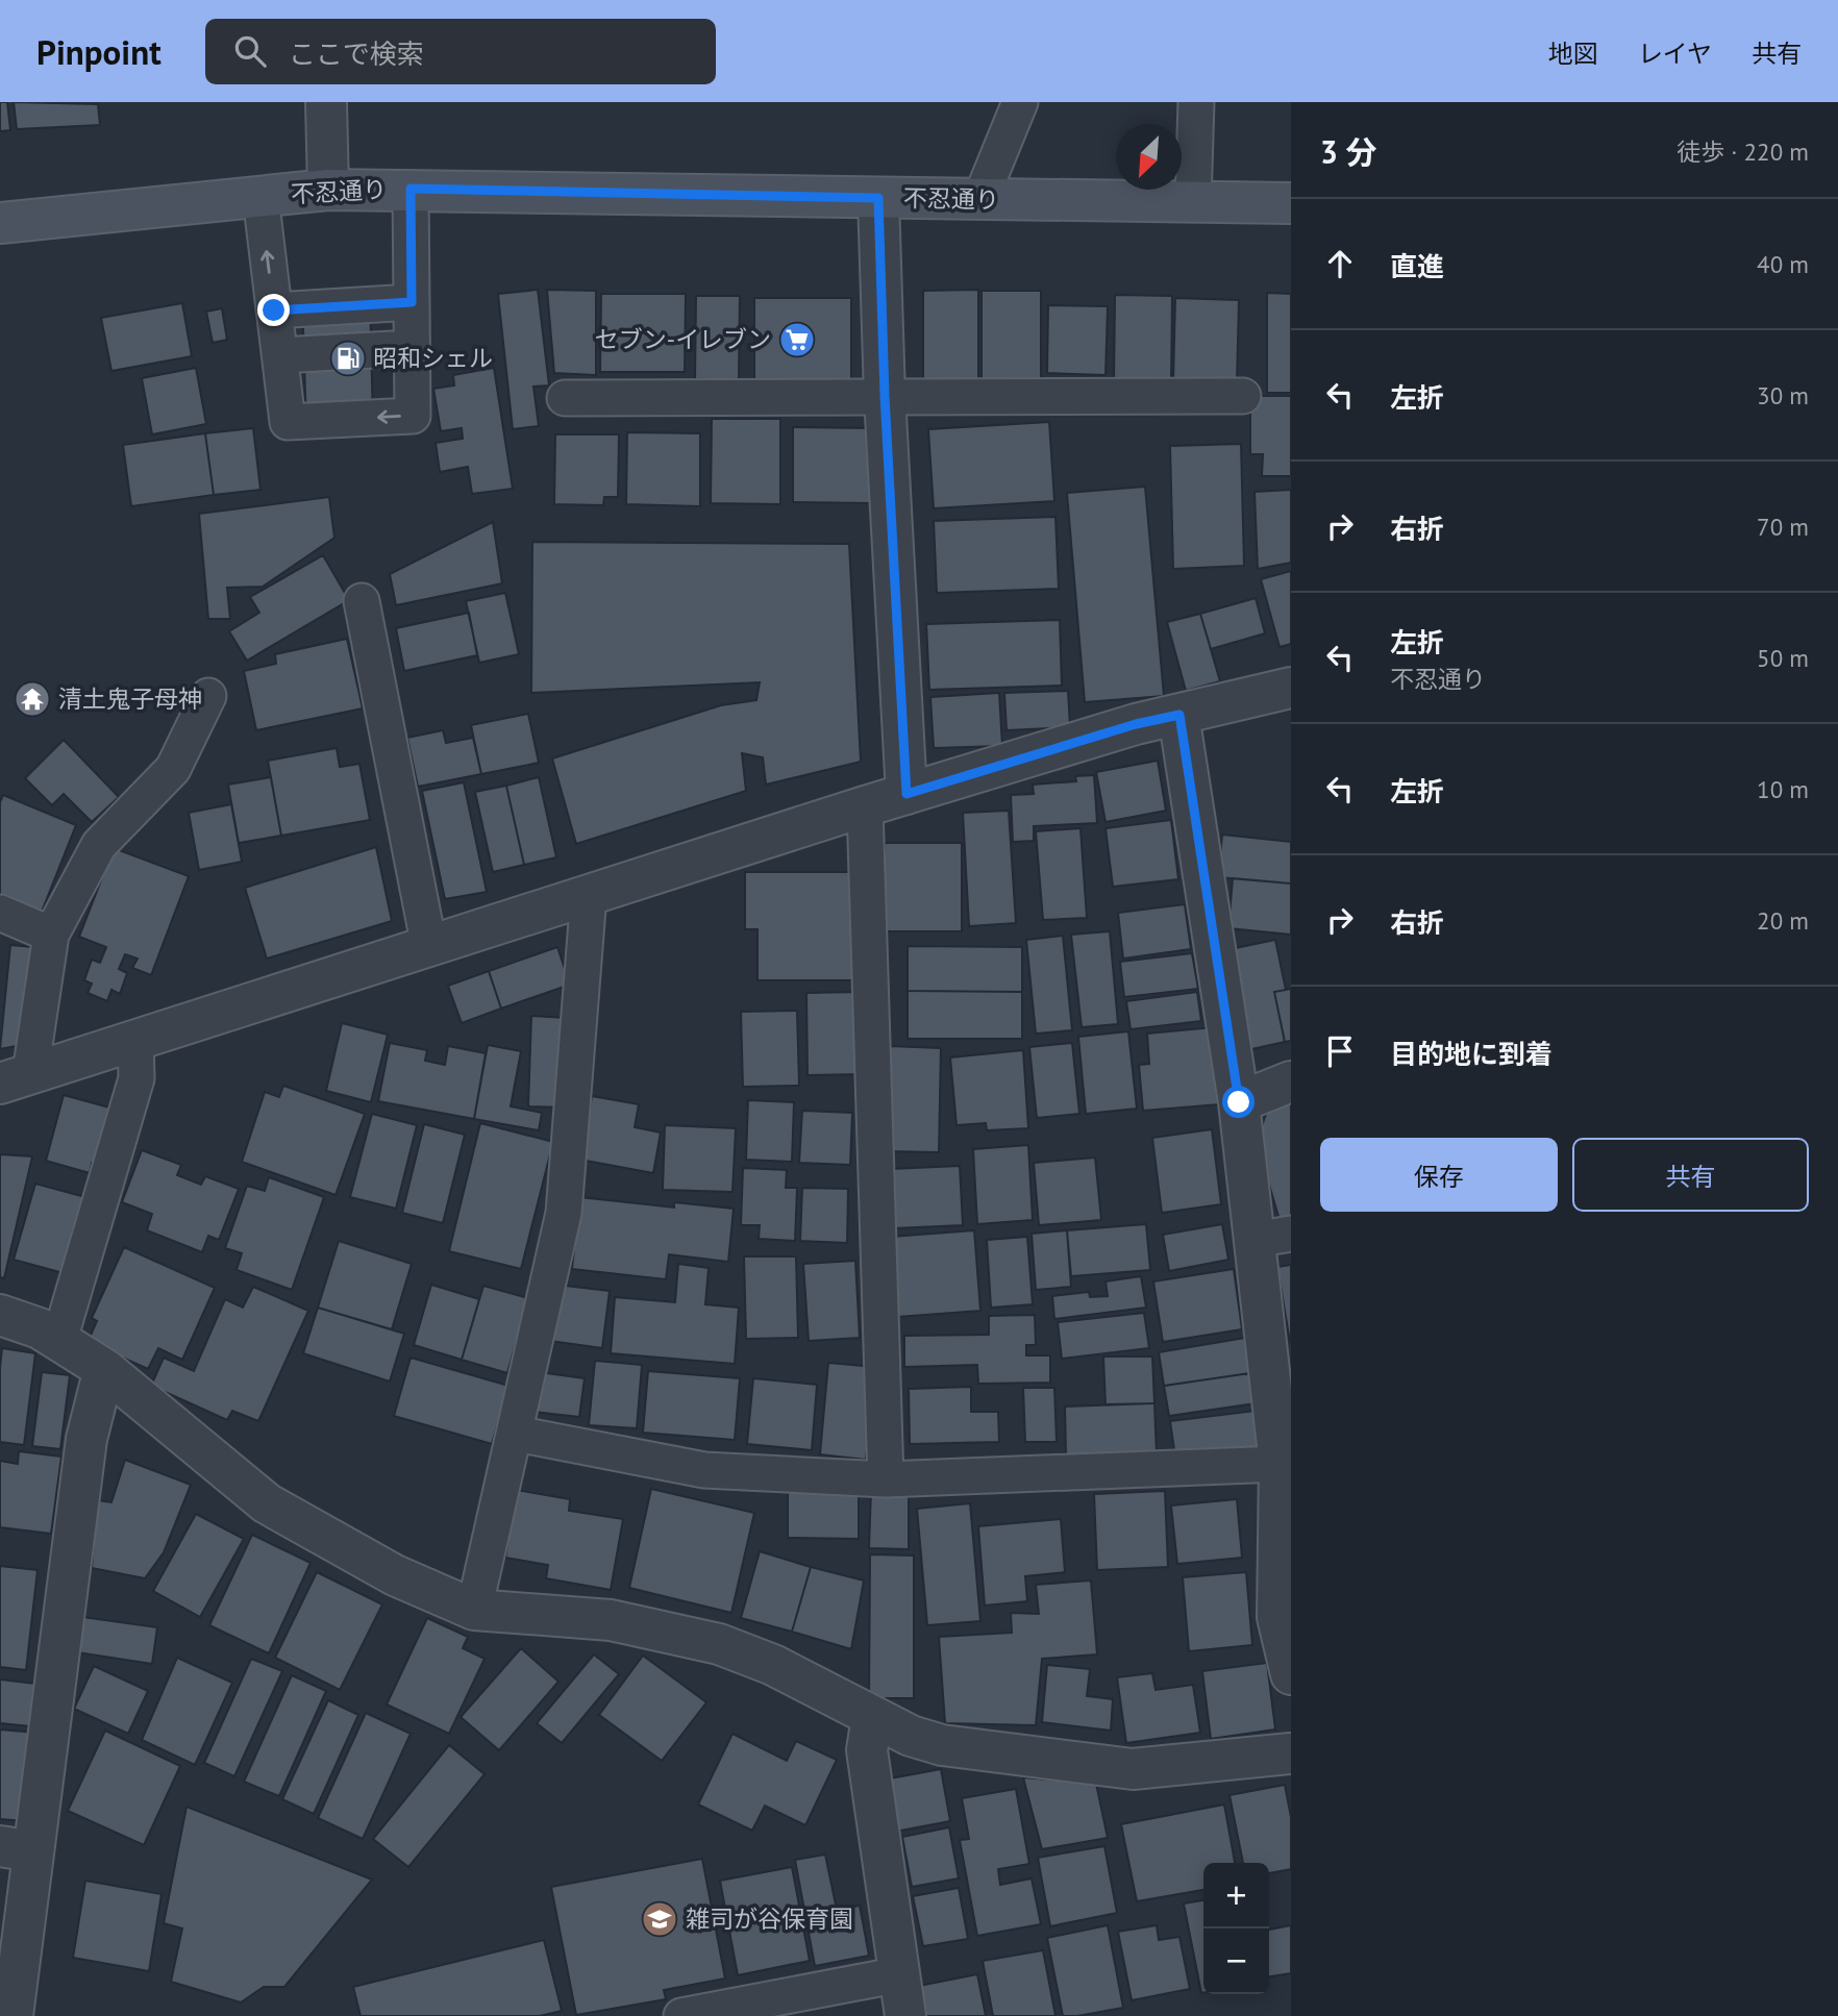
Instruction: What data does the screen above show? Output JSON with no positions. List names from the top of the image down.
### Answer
{
  "streets": {
    "main road": ["不忍通り"]
  },
  "places": {
    "supermarket": ["セブン-イレブン"],
    "fuel station": ["昭和シェル"],
    "temple": ["清土鬼子母神"],
    "school or university": ["雑司が谷保育園"]
  },
  "north": "bottom left",
  "page": {
    "header": "Pinpoint",
    "search": "ここで検索",
    "nav": ["地図", "レイヤ", "共有"],
    "heading": ["3 分", "徒歩 · 220 m"],
    "list": [
      ["直進", "40 m"],
      ["左折", "30 m"],
      ["右折", "70 m"],
      ["左折", "不忍通り", "50 m"],
      ["左折", "10 m"],
      ["右折", "20 m"],
      "目的地に到着"
    ],
    "buttons": ["保存", "共有"],
    "map_buttons": ["+", "−"]
  }
}
